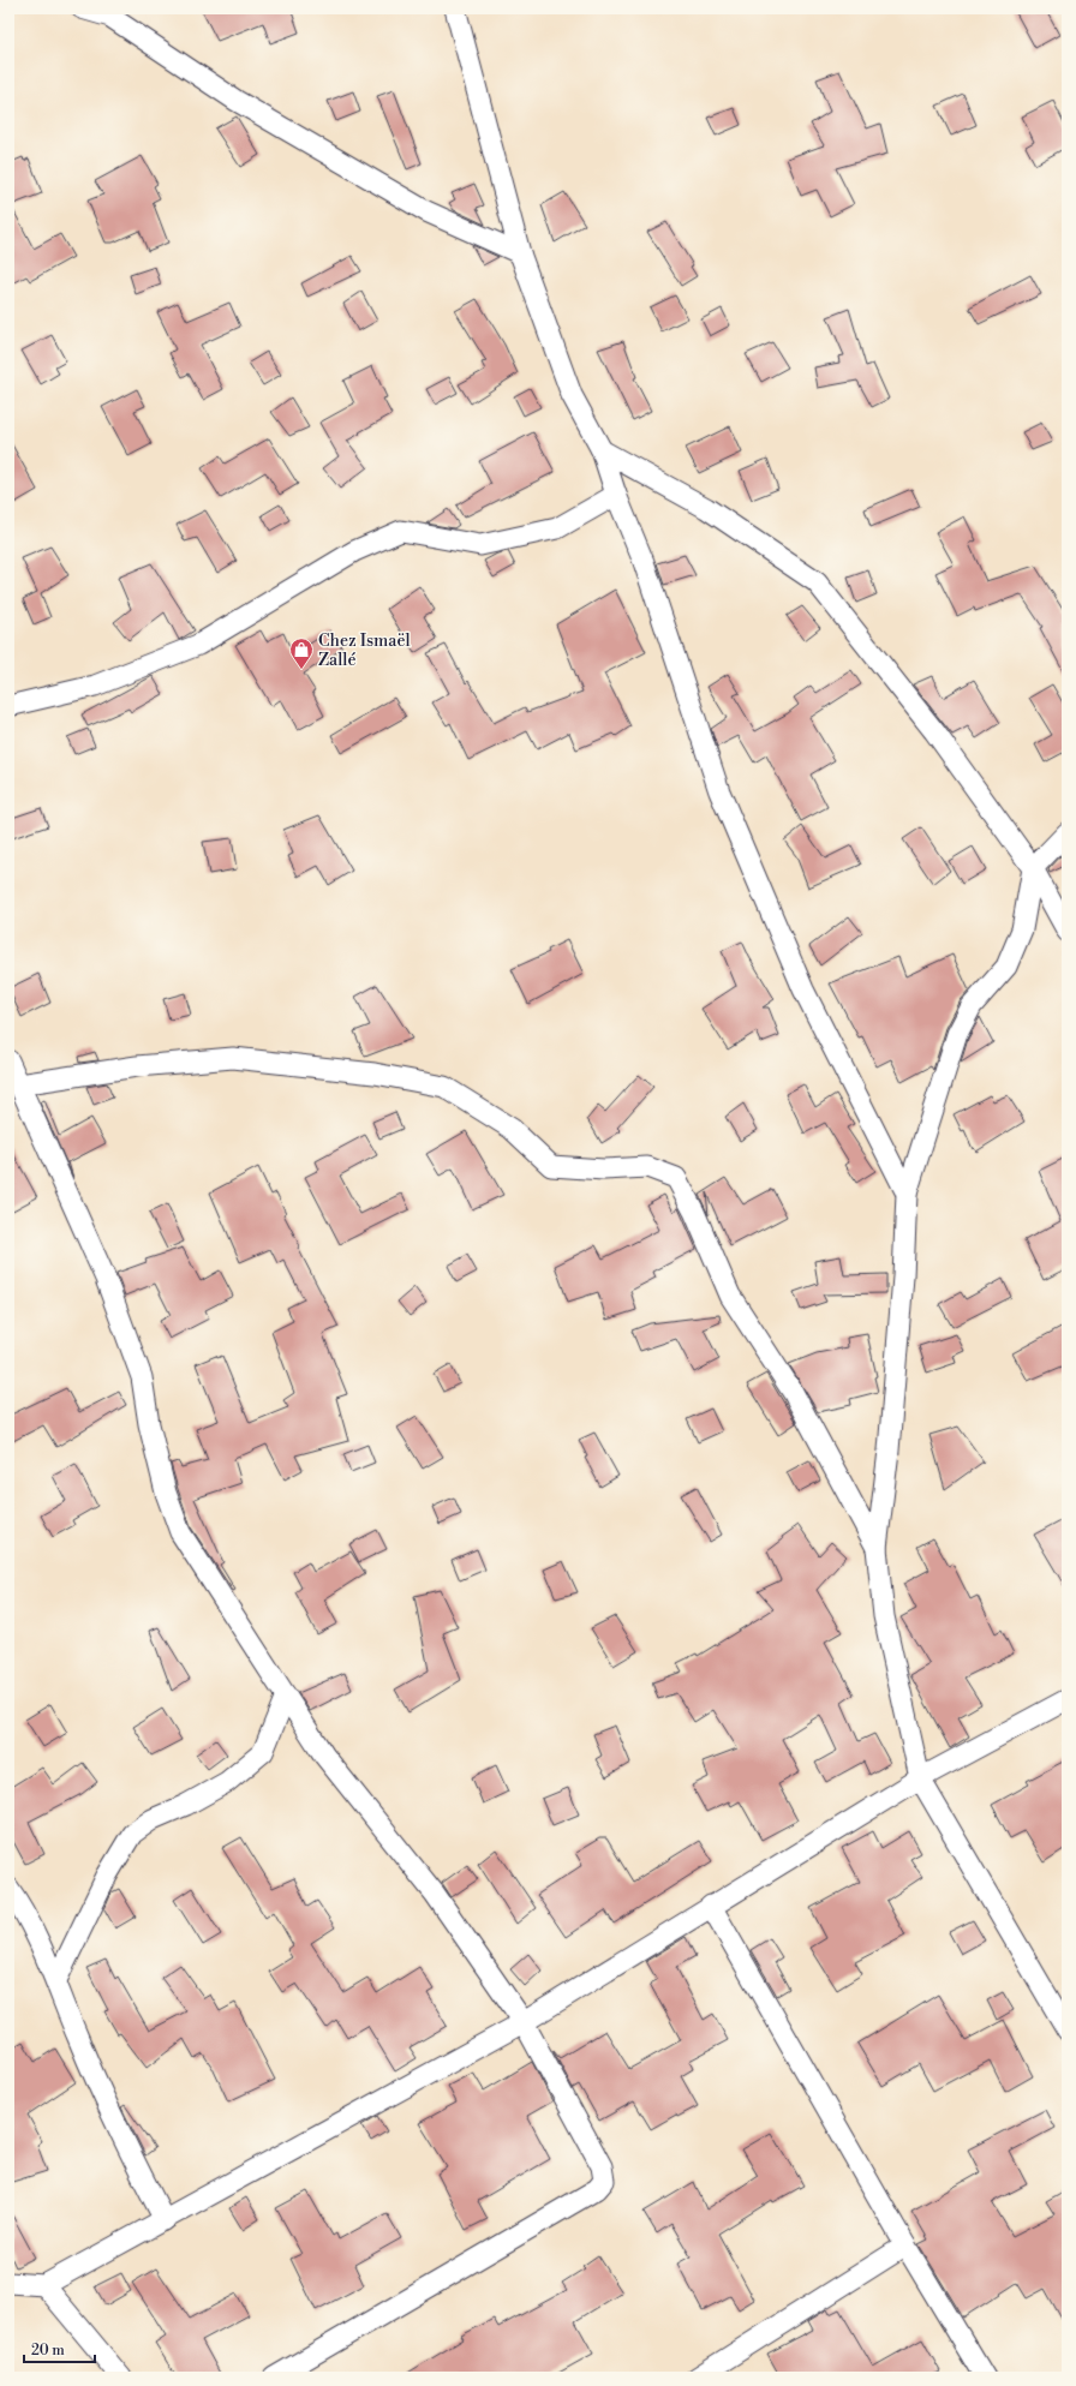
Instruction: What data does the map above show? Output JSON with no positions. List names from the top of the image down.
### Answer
{
  "places": {
    "shop": ["Chez Ismaël Zallé"]
  },
  "scale_bar": "20 m"
}
